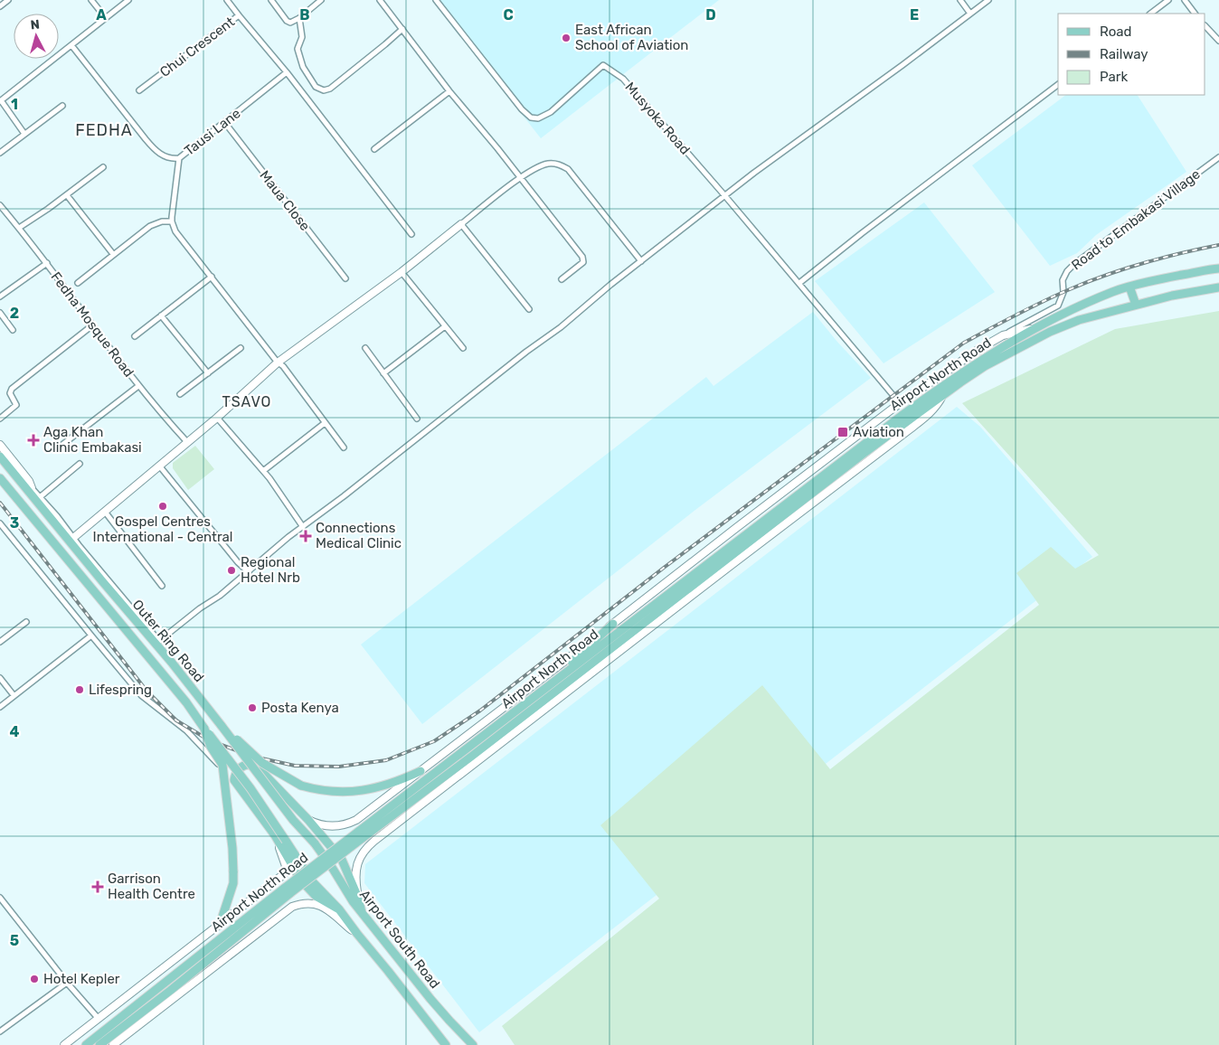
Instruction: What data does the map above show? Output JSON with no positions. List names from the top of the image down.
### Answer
{
  "streets": {
    "main road": ["Airport North Road", "Outer Ring Road", "Airport South Road"],
    "street": [
      "Chui Crescent",
      "Musyoka Road",
      "Tausi Lane",
      "Maua Close",
      "Road to Embakasi Village",
      "Fedha Mosque Road"
    ]
  },
  "crossings": [
    ["Tausi Lane", "Maua Close"],
    ["Road to Embakasi Village", "Airport North Road"],
    ["Outer Ring Road", "Airport South Road"]
  ],
  "districts": ["FEDHA", "TSAVO"],
  "places": {
    "other": [
      "East African School of Aviation",
      "Gospel Centres International - Central",
      "Regional Hotel Nrb",
      "Lifespring",
      "Posta Kenya",
      "Hotel Kepler"
    ],
    "transit": ["Aviation"],
    "health": ["Aga Khan Clinic Embakasi", "Connections Medical Clinic", "Garrison Health Centre"]
  },
  "legend": ["Road", "Railway", "Park"],
  "north": "top",
  "grid": {
    "columns": [
      "A",
      "B",
      "C",
      "D",
      "E"
    ],
    "rows": [
      "1",
      "2",
      "3",
      "4",
      "5"
    ]
  }
}
